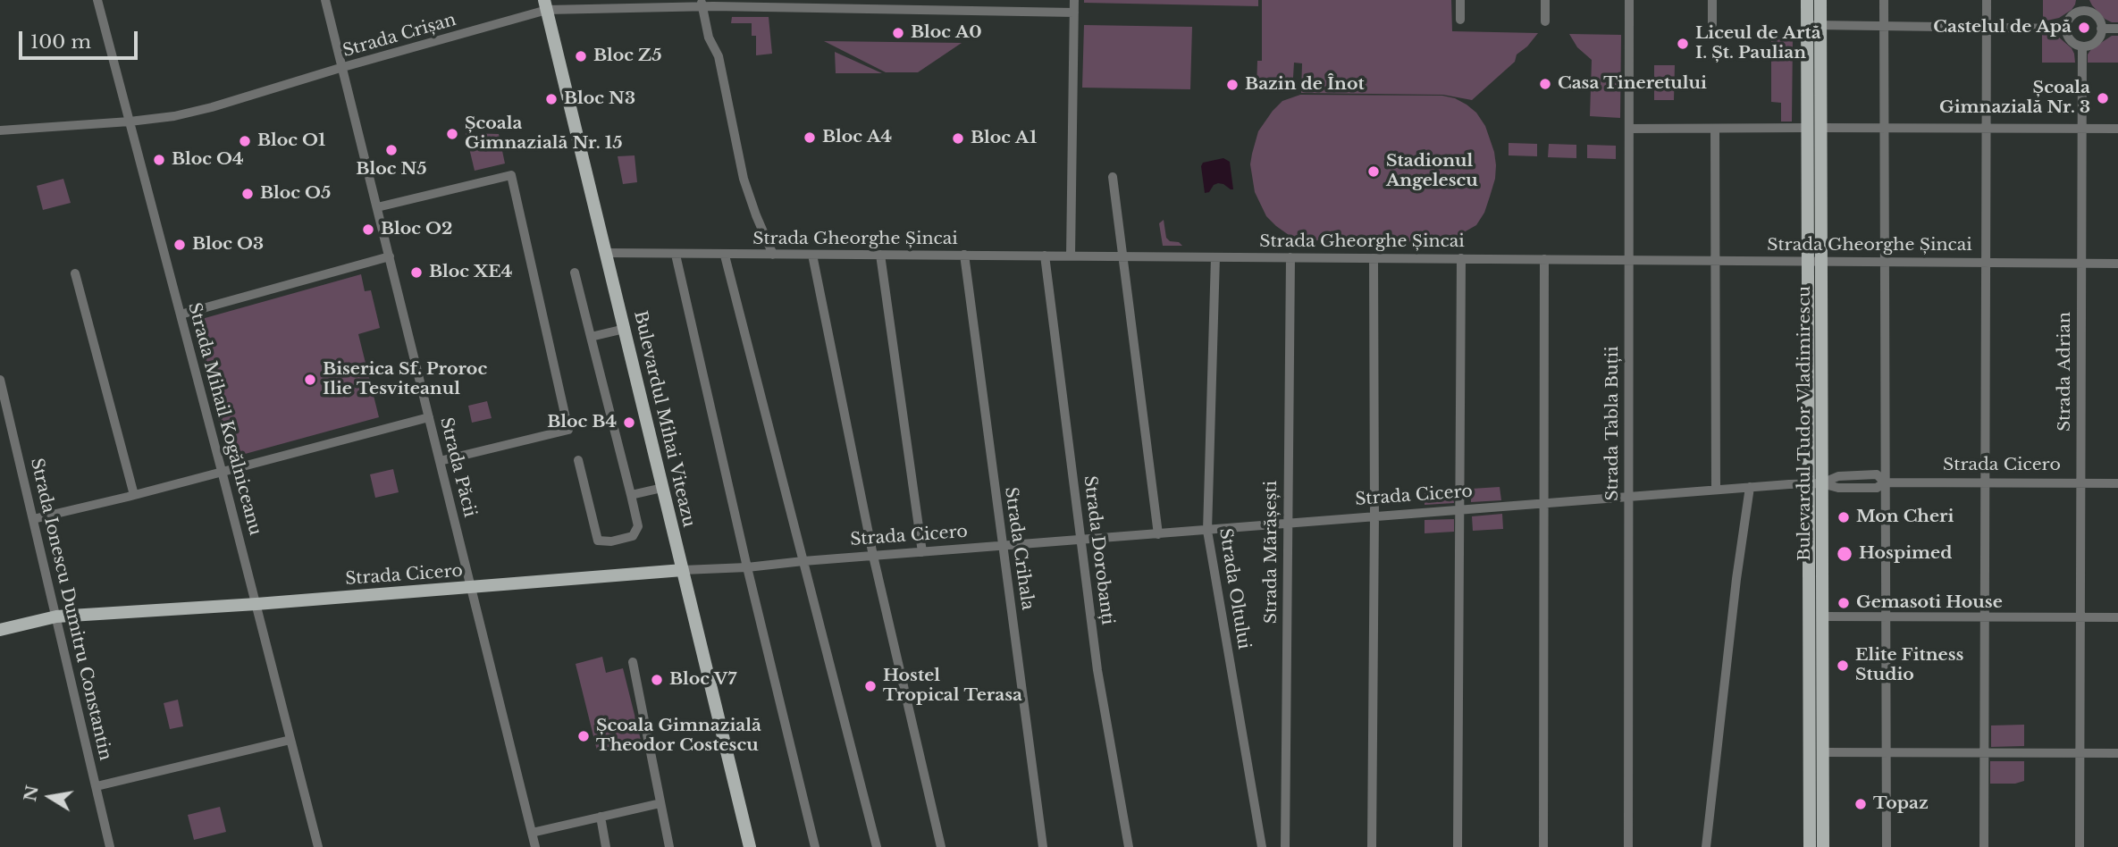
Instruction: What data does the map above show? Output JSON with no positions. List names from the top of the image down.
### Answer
{
  "streets": {
    "main road": ["Bulevardul Mihai Viteazu", "Bulevardul Tudor Vladimirescu", "Strada Cicero"],
    "street": [
      "Strada Crișan",
      "Strada Gheorghe Șincai",
      "Strada Adrian",
      "Strada Mihail Kogălniceanu",
      "Strada Tabla Buții",
      "Strada Păcii",
      "Strada Crihala",
      "Strada Dorobanți",
      "Strada Mărășești",
      "Strada Oltului",
      "Strada Ionescu Dumitru Constantin"
    ]
  },
  "crossings": [
    ["Strada Crișan", "Strada Mihail Kogălniceanu"],
    ["Strada Crișan", "Bulevardul Mihai Viteazu"],
    ["Strada Crișan", "Strada Păcii"],
    ["Strada Gheorghe Șincai", "Strada Adrian"],
    ["Strada Gheorghe Șincai", "Bulevardul Mihai Viteazu"],
    ["Strada Gheorghe Șincai", "Strada Tabla Buții"],
    ["Strada Gheorghe Șincai", "Bulevardul Tudor Vladimirescu"],
    ["Strada Gheorghe Șincai", "Strada Crihala"],
    ["Strada Gheorghe Șincai", "Strada Dorobanți"],
    ["Strada Gheorghe Șincai", "Strada Mărășești"],
    ["Strada Gheorghe Șincai", "Strada Oltului"],
    ["Strada Adrian", "Strada Cicero"],
    ["Strada Mihail Kogălniceanu", "Strada Cicero"],
    ["Bulevardul Mihai Viteazu", "Strada Cicero"],
    ["Strada Tabla Buții", "Strada Cicero"],
    ["Bulevardul Tudor Vladimirescu", "Strada Cicero"],
    ["Strada Cicero", "Strada Păcii"],
    ["Strada Cicero", "Strada Crihala"],
    ["Strada Cicero", "Strada Dorobanți"],
    ["Strada Cicero", "Strada Mărășești"],
    ["Strada Cicero", "Strada Oltului"],
    ["Strada Cicero", "Strada Ionescu Dumitru Constantin"]
  ],
  "places": [
    "Castelul de Apă",
    "Bloc A0",
    "Liceul de Artă I. Șt. Paulian",
    "Bloc Z5",
    "Casa Tineretului",
    "Bazin de Înot",
    "Școala Gimnazială Nr. 3",
    "Bloc N3",
    "Școala Gimnazială Nr. 15",
    "Bloc A4",
    "Bloc A1",
    "Bloc O1",
    "Bloc N5",
    "Bloc O4",
    "Stadionul Angelescu",
    "Bloc O5",
    "Bloc O2",
    "Bloc O3",
    "Bloc XE4",
    "Biserica Sf. Proroc Ilie Tesviteanul",
    "Bloc B4",
    "Mon Cheri",
    "Hospimed",
    "Gemasoti House",
    "Elite Fitness Studio",
    "Bloc V7",
    "Hostel Tropical Terasa",
    "Școala Gimnazială Theodor Costescu",
    "Topaz"
  ],
  "scale_bar": "100 m",
  "north": "left"
}
